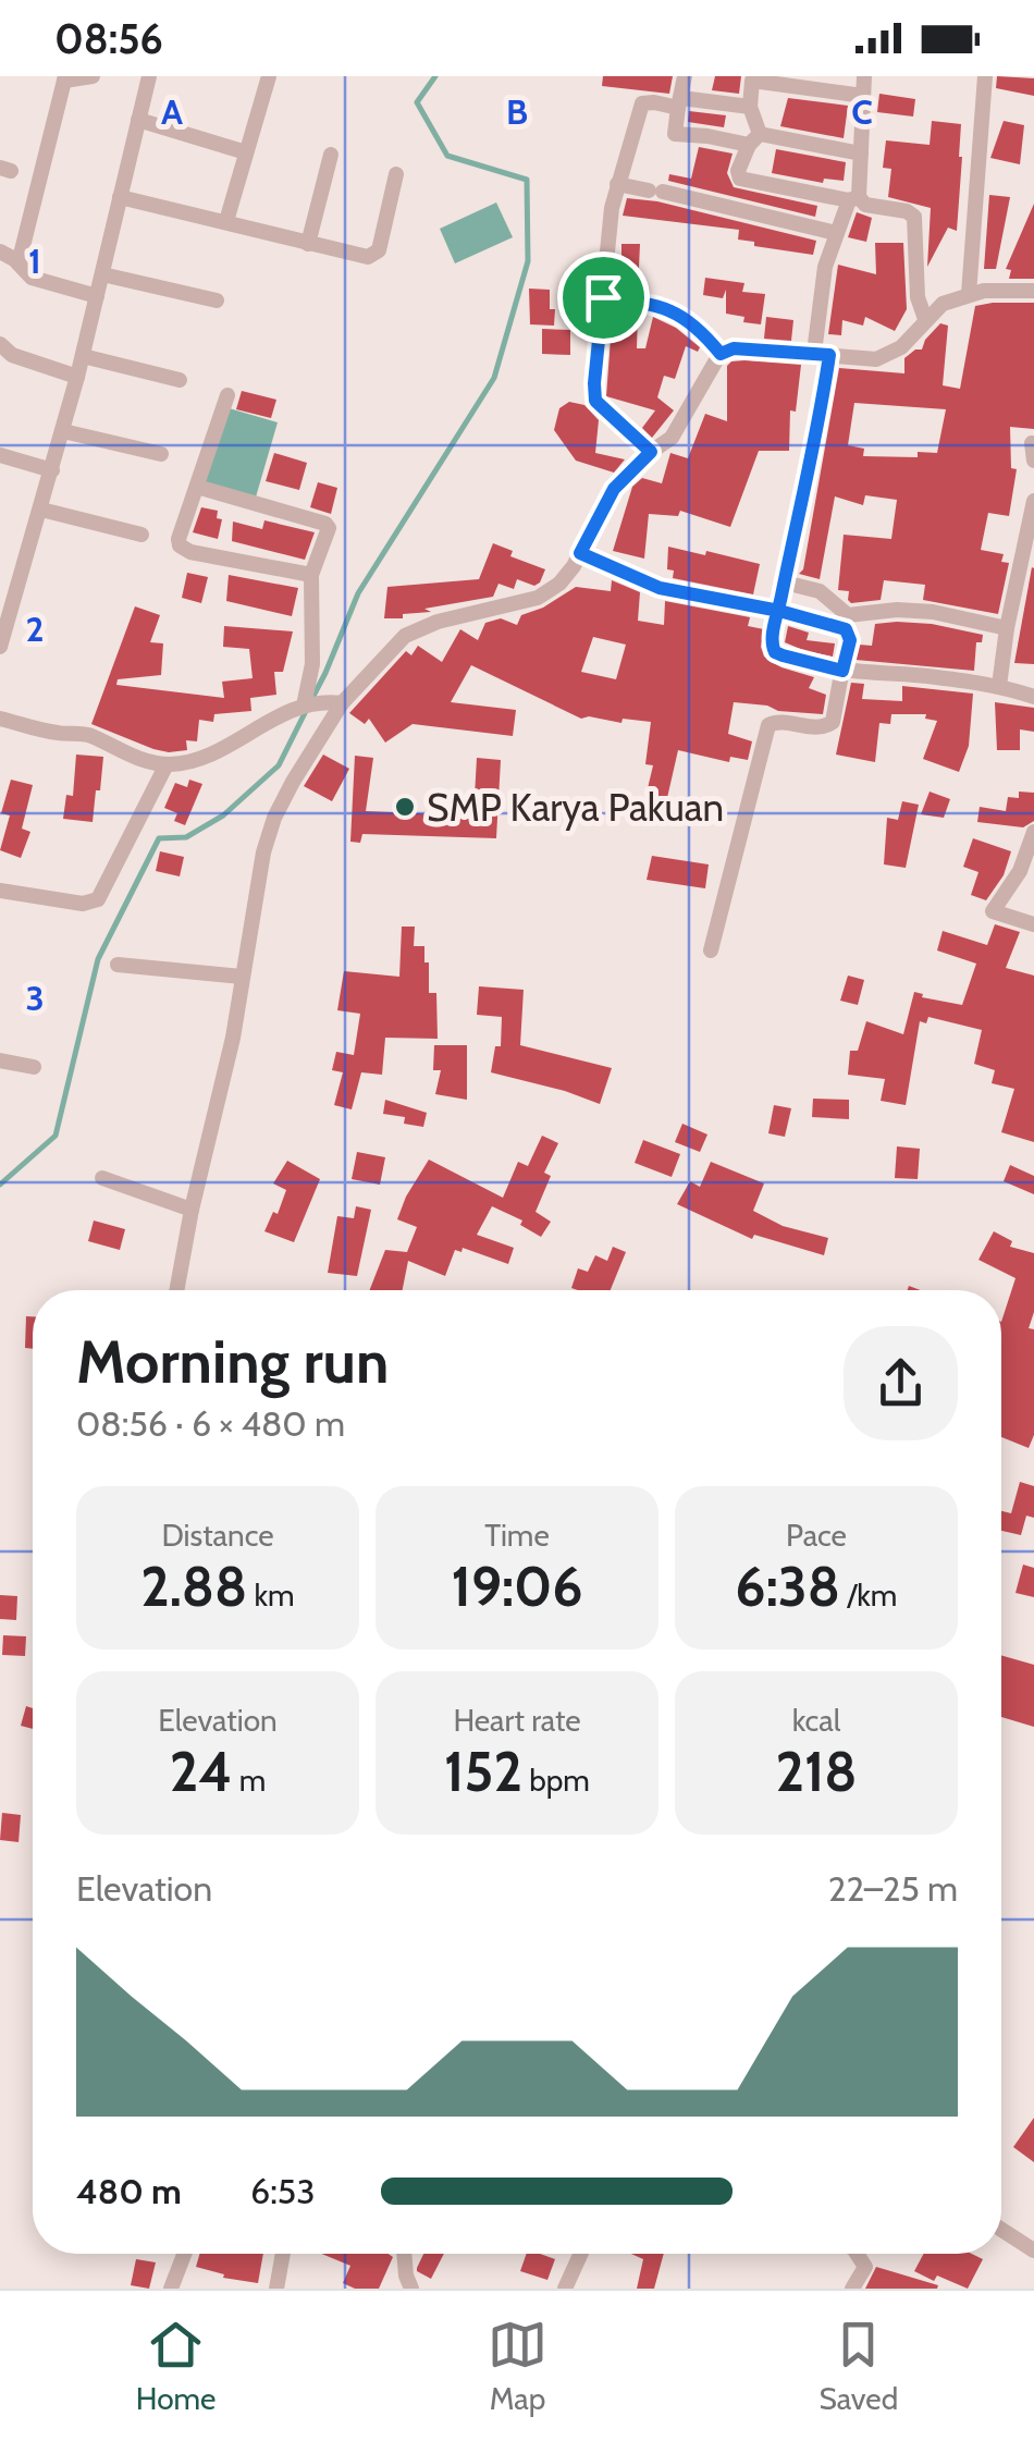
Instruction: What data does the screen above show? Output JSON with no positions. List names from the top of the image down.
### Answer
{
  "places": ["SMP Karya Pakuan"],
  "page": {
    "status": "08:56",
    "heading": ["Morning run", "08:56 · 6 × 480 m"],
    "stats": [
      ["Distance", "2.88 km"],
      ["Time", "19:06"],
      ["Pace", "6:38 /km"],
      ["Elevation", "24 m"],
      ["Heart rate", "152 bpm"],
      ["kcal", "218"]
    ],
    "chart": ["Elevation", "22–25 m"],
    "list": [
      {
        "name": "480 m",
        "note": "6:53"
      }
    ],
    "tabs": ["Home", "Map", "Saved"]
  },
  "grid": {
    "columns": ["A", "B", "C"],
    "rows": ["1", "2", "3"]
  }
}
